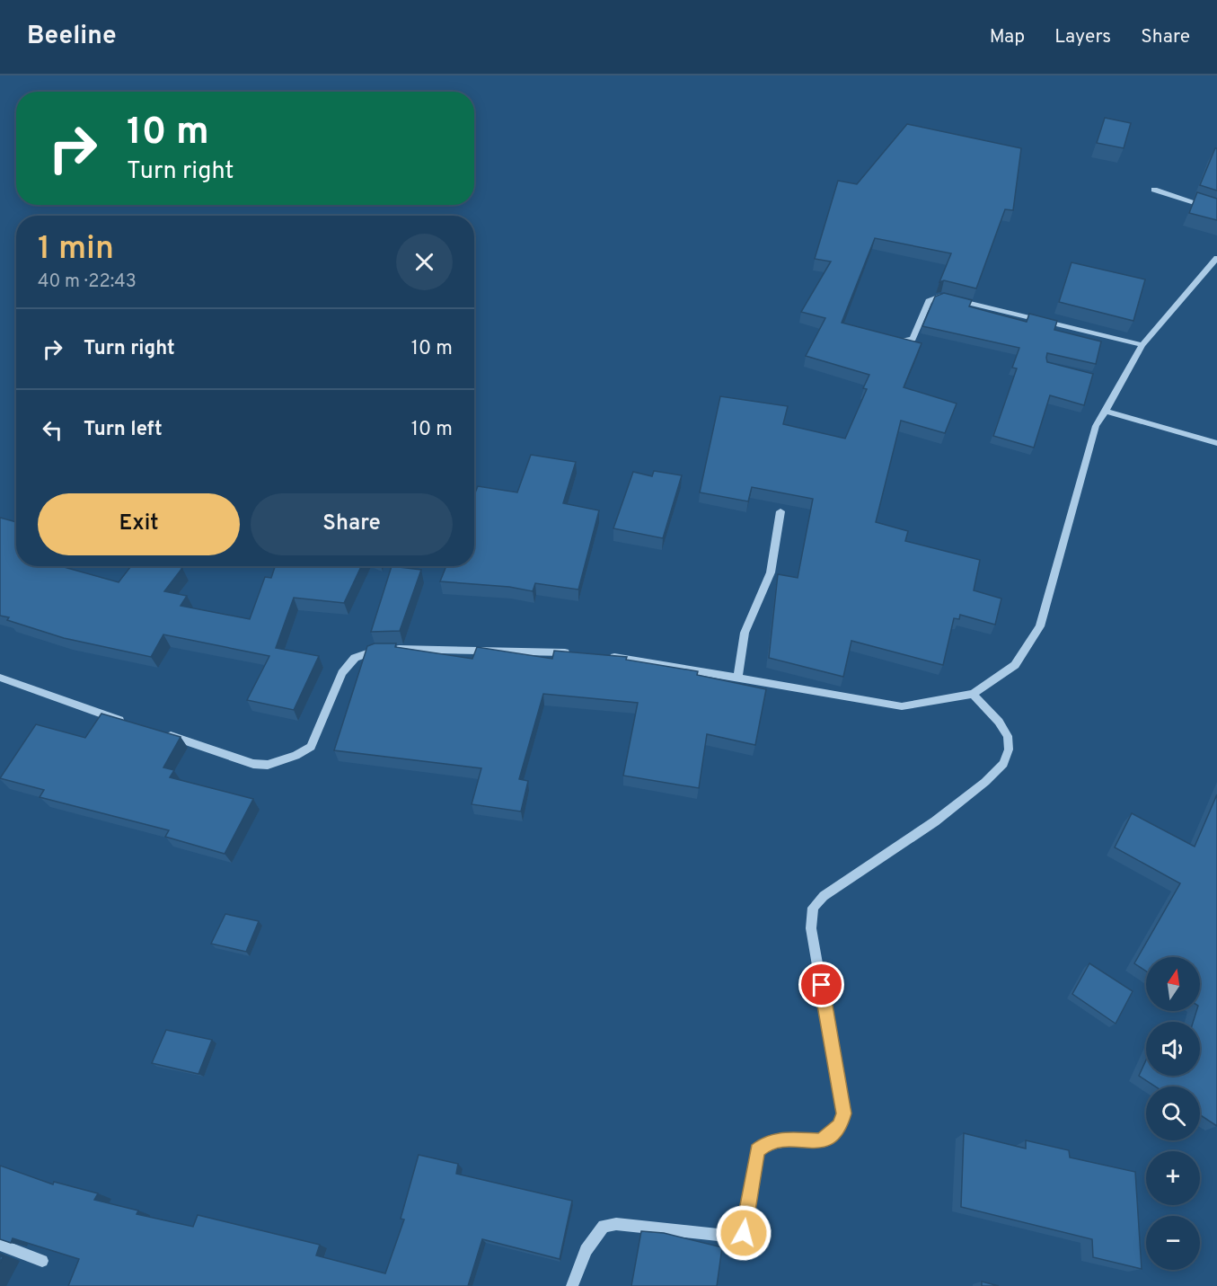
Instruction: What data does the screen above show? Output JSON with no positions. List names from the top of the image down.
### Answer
{
  "north": "top",
  "page": {
    "header": "Beeline",
    "nav": ["Map", "Layers", "Share"],
    "turn": ["10 m", "Turn right"],
    "heading": ["1 min", "40 m · 22:43"],
    "list": [
      {
        "name": "Turn right",
        "value": "10 m"
      },
      {
        "name": "Turn left",
        "value": "10 m"
      }
    ],
    "buttons": ["Exit", "Share"],
    "map_buttons": ["+", "−"]
  }
}
